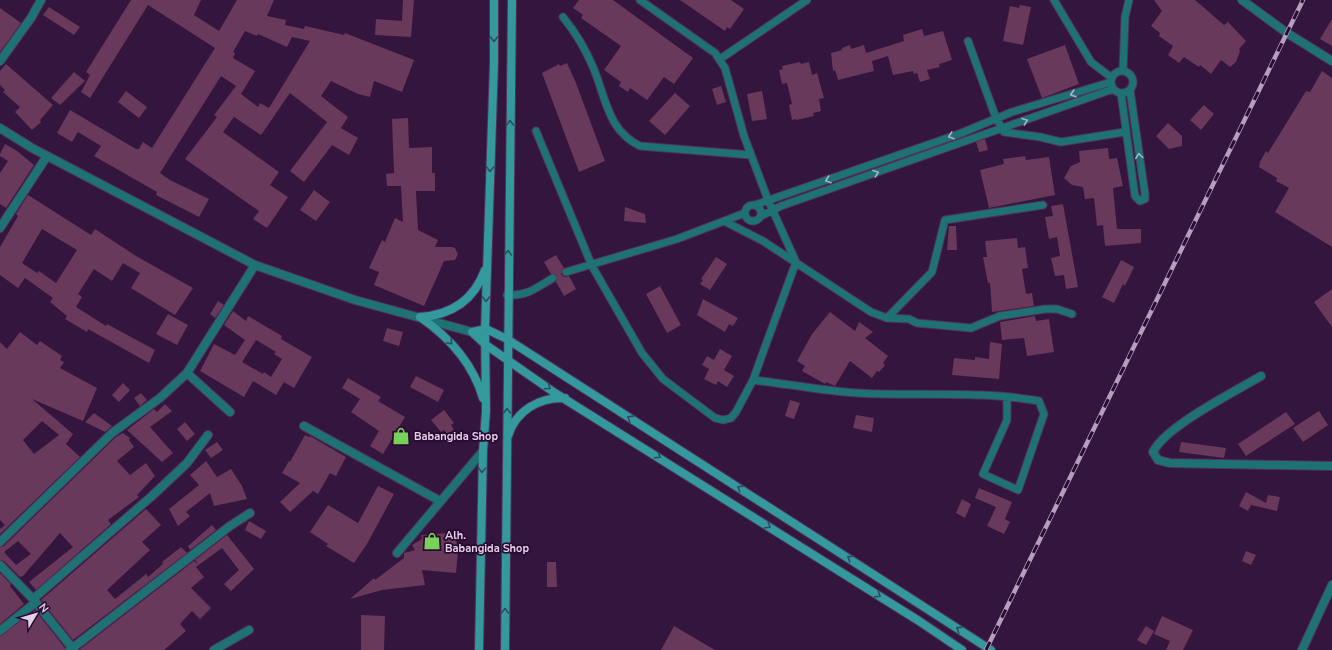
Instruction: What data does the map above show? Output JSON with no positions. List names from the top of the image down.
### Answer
{
  "places": {
    "shop": ["Babangida Shop", "Alh. Babangida Shop"]
  },
  "north": "top right"
}
